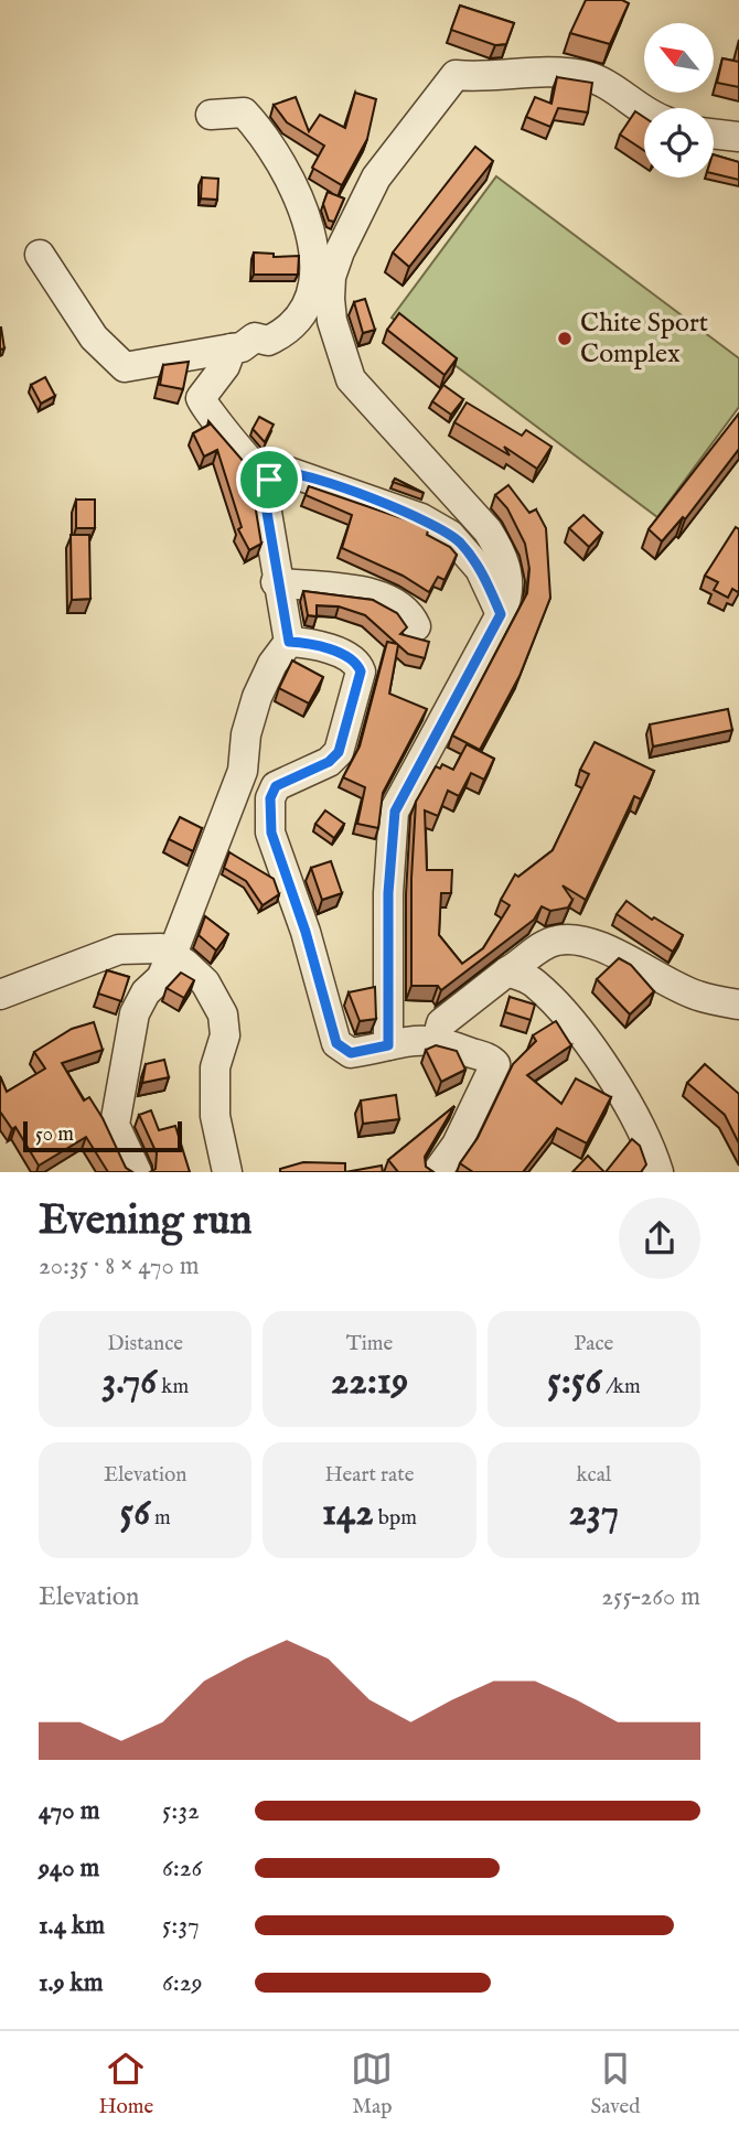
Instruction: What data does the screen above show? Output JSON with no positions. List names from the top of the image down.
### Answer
{
  "places": ["Chite Sport Complex"],
  "scale_bar": "50 m",
  "north": "top left",
  "page": {
    "scale": "50 m",
    "heading": ["Evening run", "20:35 · 8 × 470 m"],
    "stats": [
      ["Distance", "3.76 km"],
      ["Time", "22:19"],
      ["Pace", "5:56 /km"],
      ["Elevation", "56 m"],
      ["Heart rate", "142 bpm"],
      ["kcal", "237"]
    ],
    "chart": ["Elevation", "255–260 m"],
    "list": [
      {
        "name": "470 m",
        "note": "5:32"
      },
      {
        "name": "940 m",
        "note": "6:26"
      },
      {
        "name": "1.4 km",
        "note": "5:37"
      },
      {
        "name": "1.9 km",
        "note": "6:29"
      }
    ],
    "tabs": ["Home", "Map", "Saved"]
  }
}
